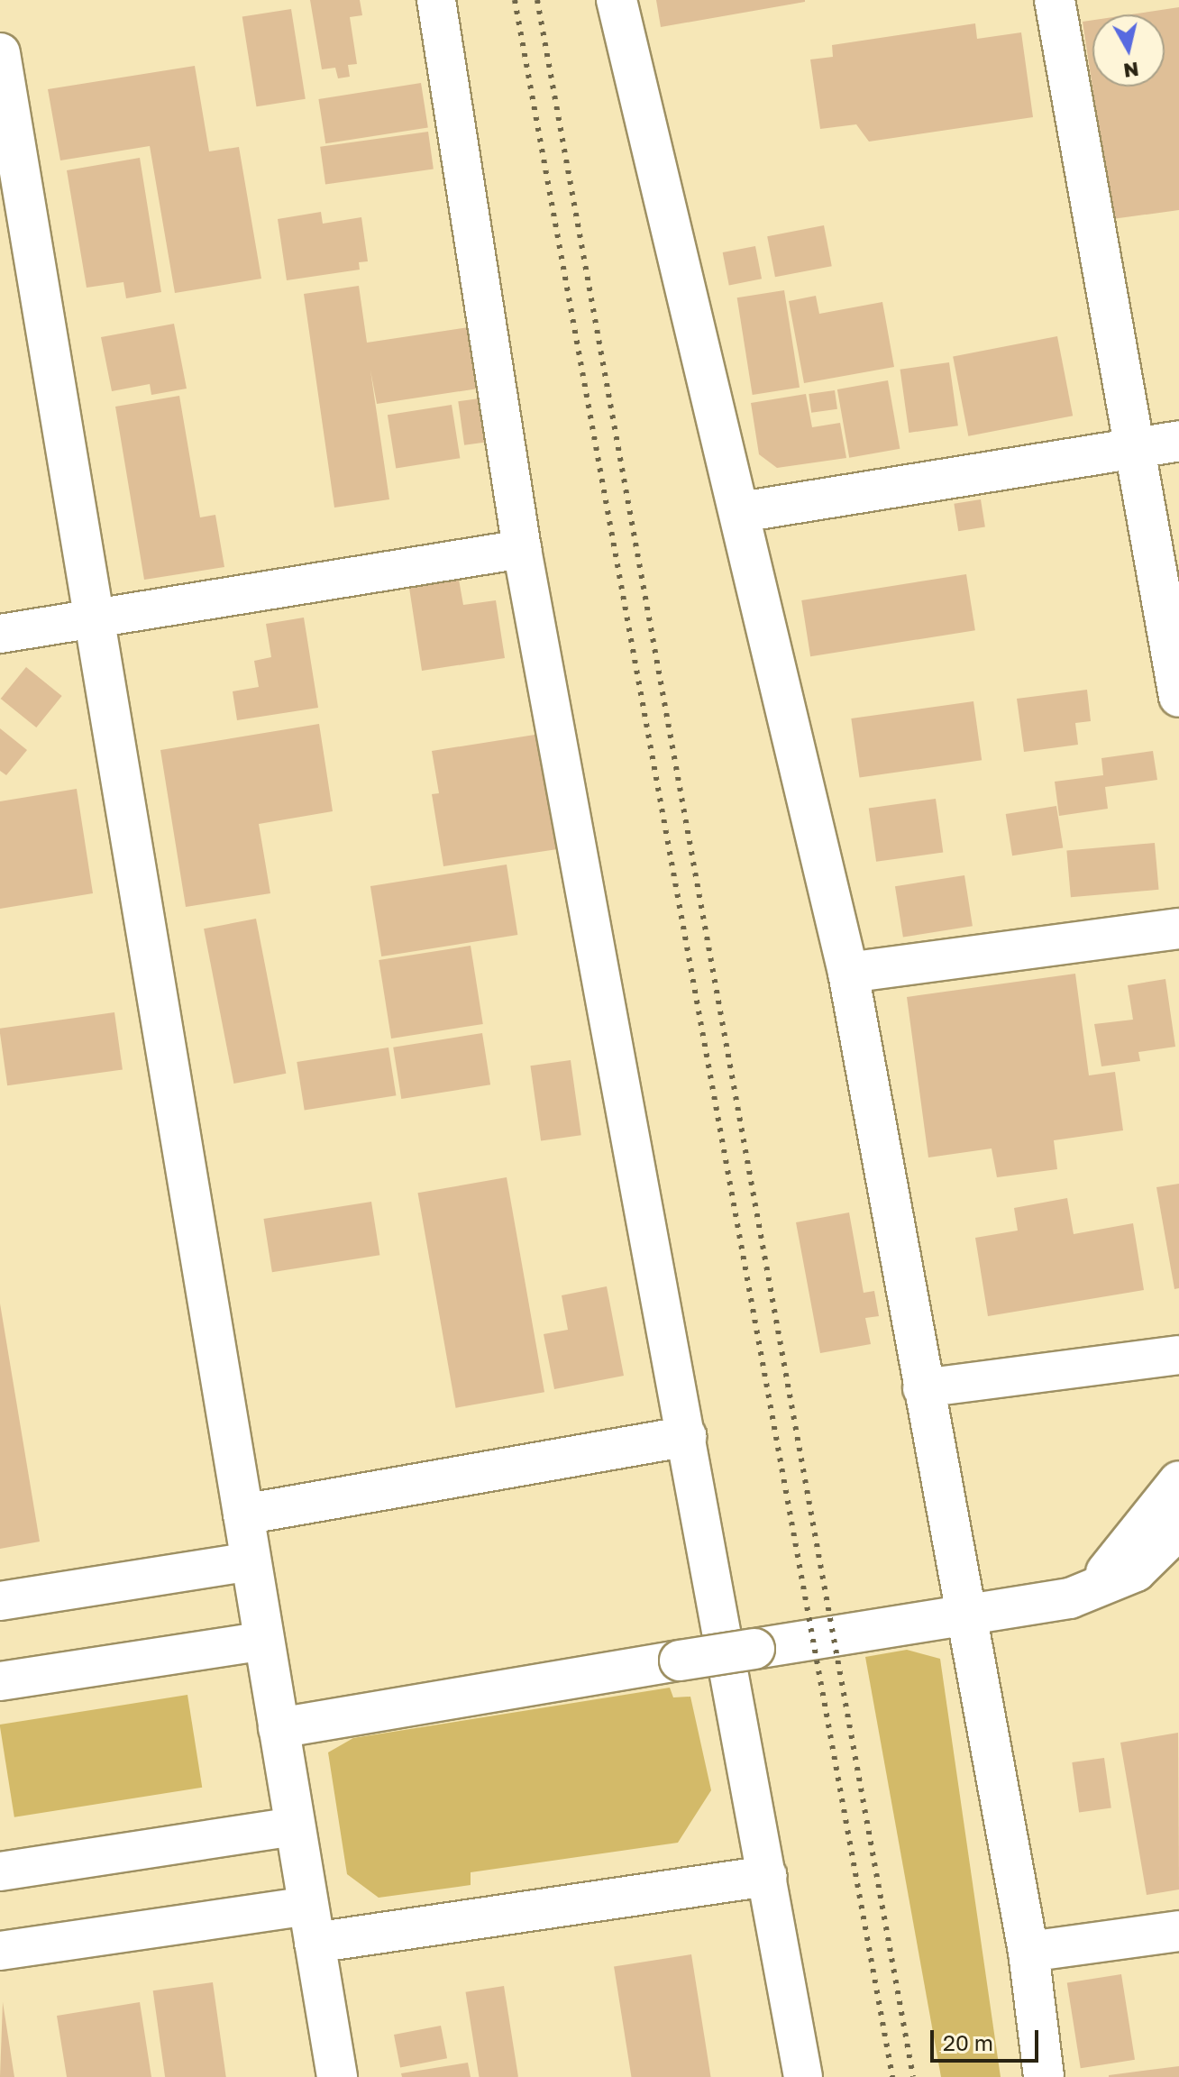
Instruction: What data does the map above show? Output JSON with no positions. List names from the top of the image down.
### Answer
{
  "scale_bar": "20 m",
  "north": "bottom"
}
